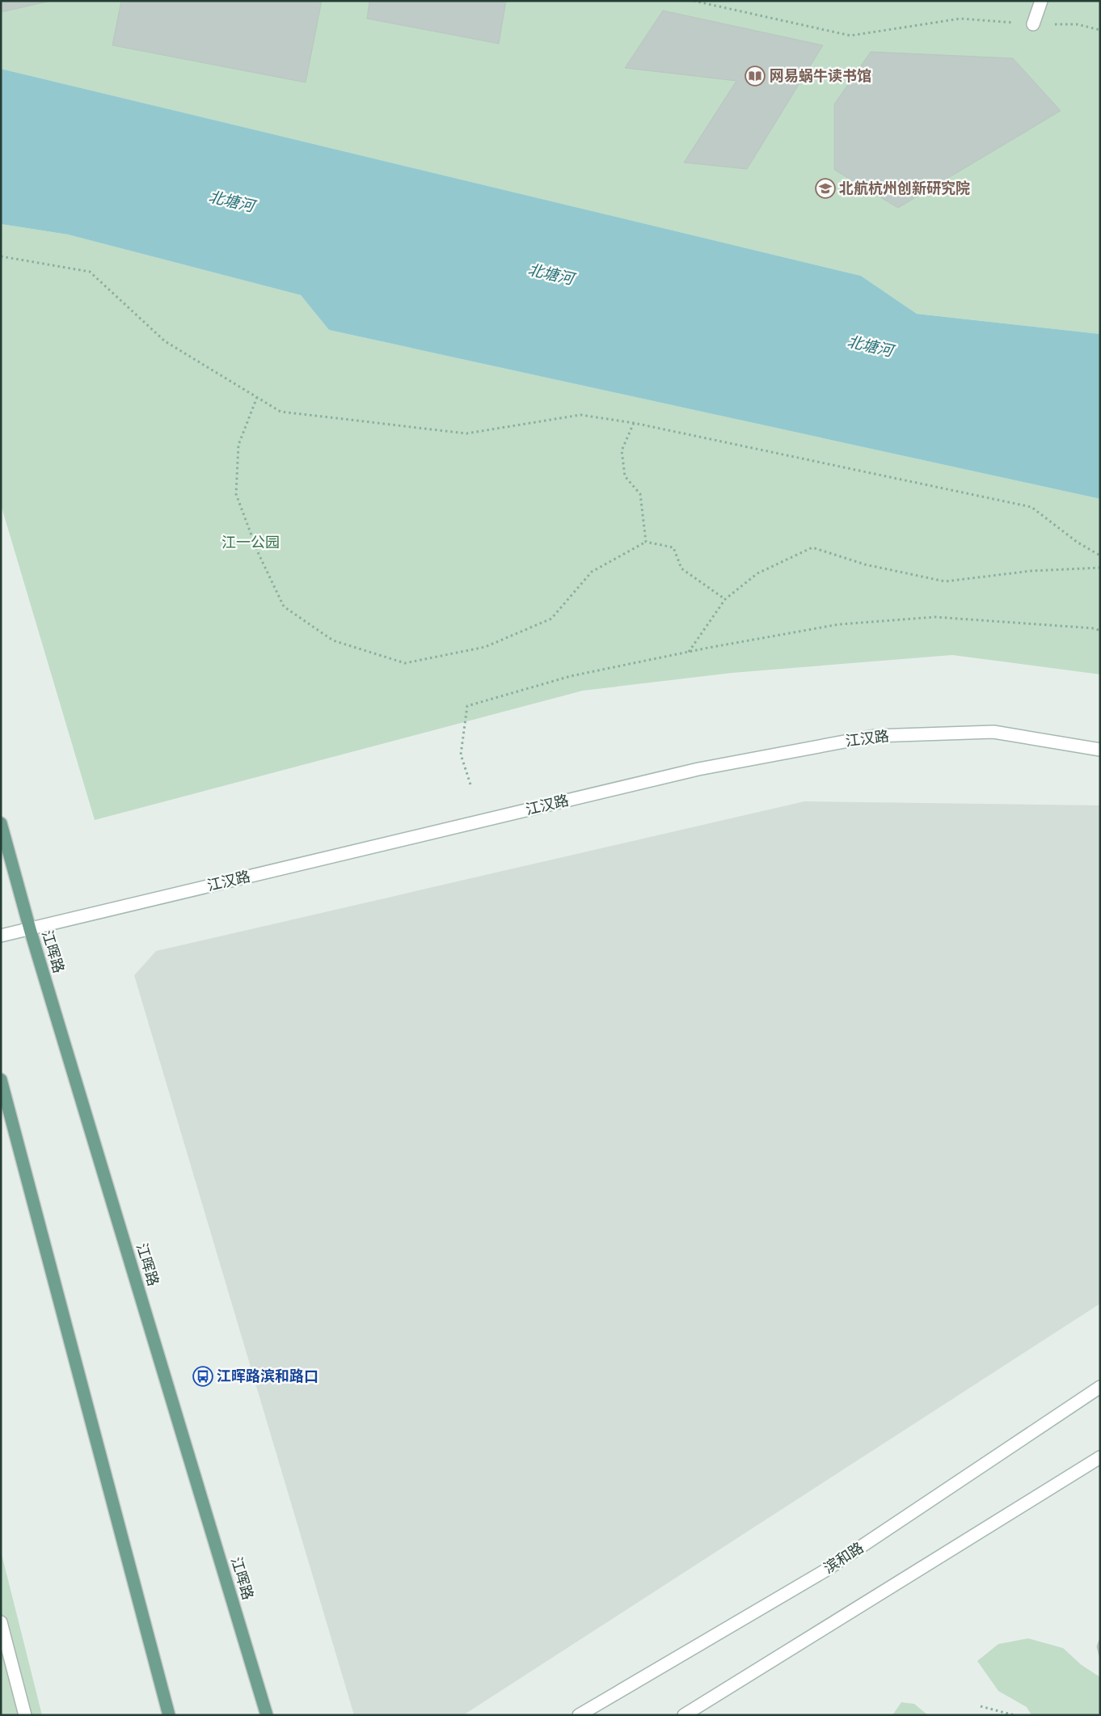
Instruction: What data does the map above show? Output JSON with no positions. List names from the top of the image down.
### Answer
{
  "streets": {
    "main road": ["江晖路"],
    "street": ["江汉路", "滨和路"]
  },
  "crossings": [
    ["江汉路", "江晖路"]
  ],
  "water": ["北塘河"],
  "parks": ["江一公园"],
  "places": {
    "library": ["网易蜗牛读书馆"],
    "school or university": ["北航杭州创新研究院"],
    "bus stop": ["江晖路滨和路口"]
  }
}
